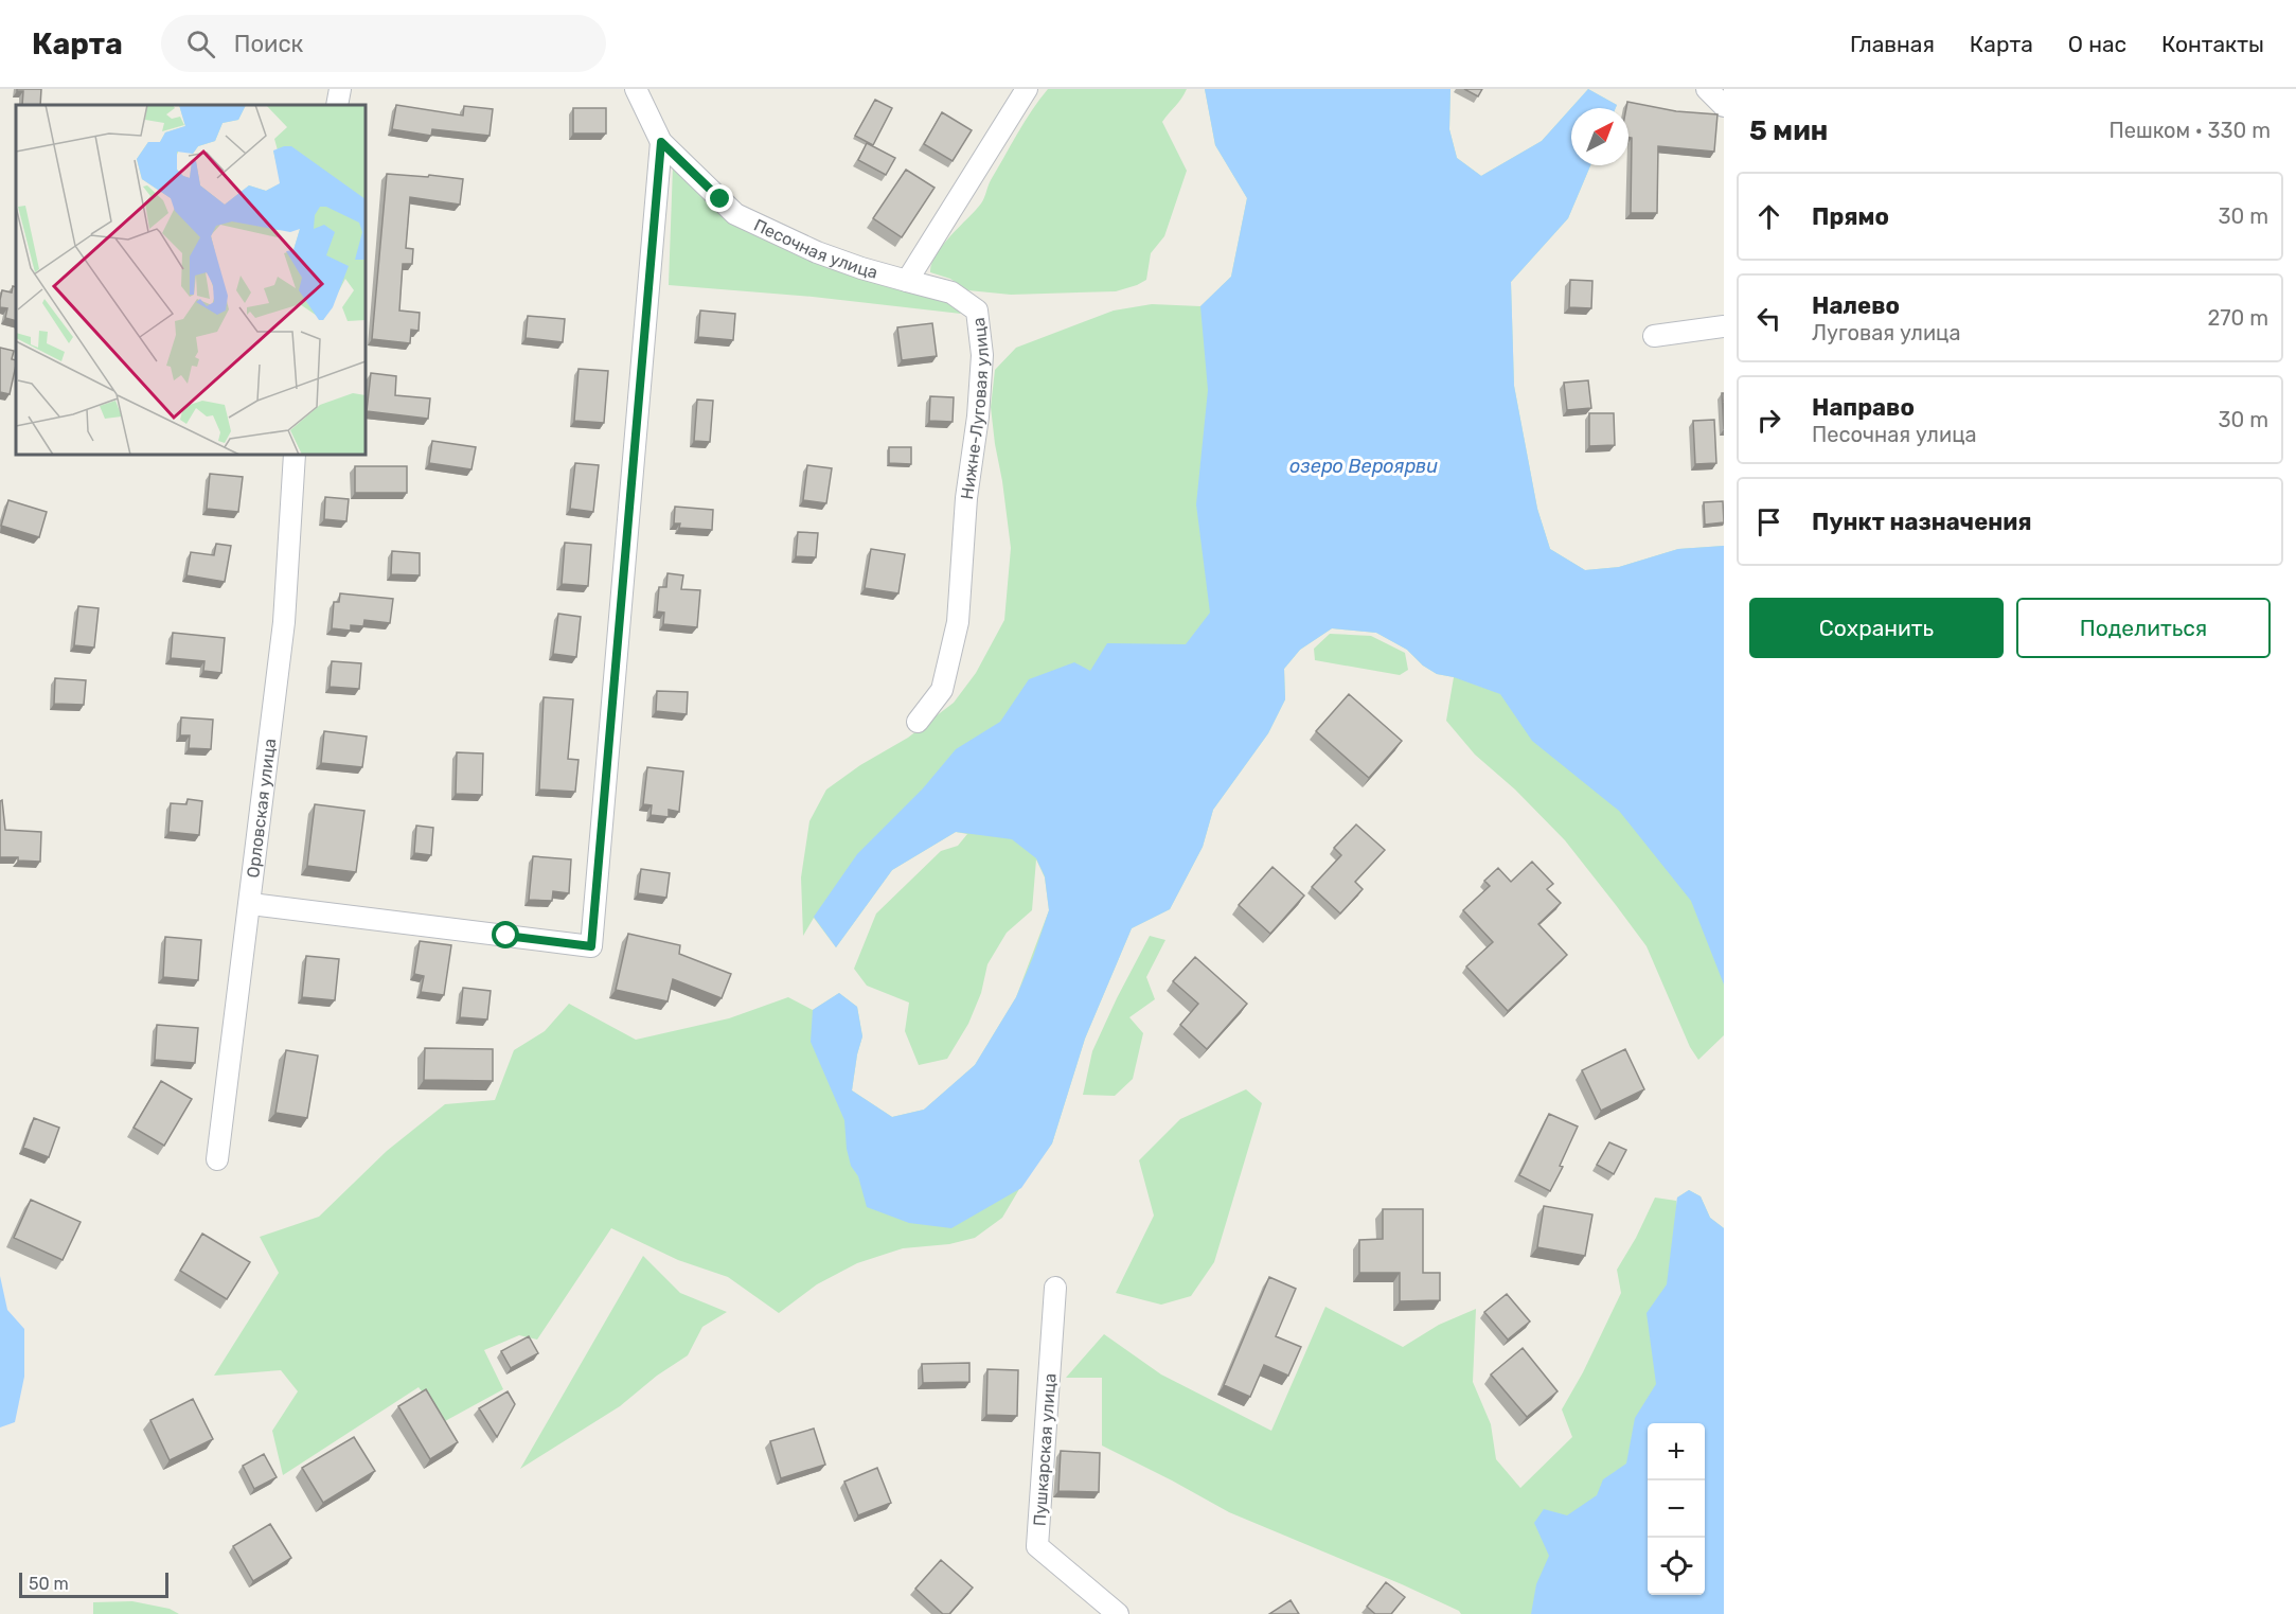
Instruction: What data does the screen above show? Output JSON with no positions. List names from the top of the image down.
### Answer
{
  "streets": {
    "street": [
      "Песочная улица",
      "Нижне-Луговая улица",
      "Орловская улица",
      "Пушкарская улица"
    ]
  },
  "crossings": [
    ["Песочная улица", "Нижне-Луговая улица"]
  ],
  "water": ["озеро Вероярви"],
  "scale_bar": "50 m",
  "north": "top right",
  "page": {
    "header": "Карта",
    "search": "Поиск",
    "nav": [
      "Главная",
      "Карта",
      "О нас",
      "Контакты"
    ],
    "heading": ["5 мин", "Пешком · 330 m"],
    "list": [
      ["Прямо", "30 m"],
      ["Налево", "Луговая улица", "270 m"],
      ["Направо", "Песочная улица", "30 m"],
      "Пункт назначения"
    ],
    "buttons": ["Сохранить", "Поделиться"],
    "map_buttons": ["+", "−"],
    "scale": "50 m"
  }
}
